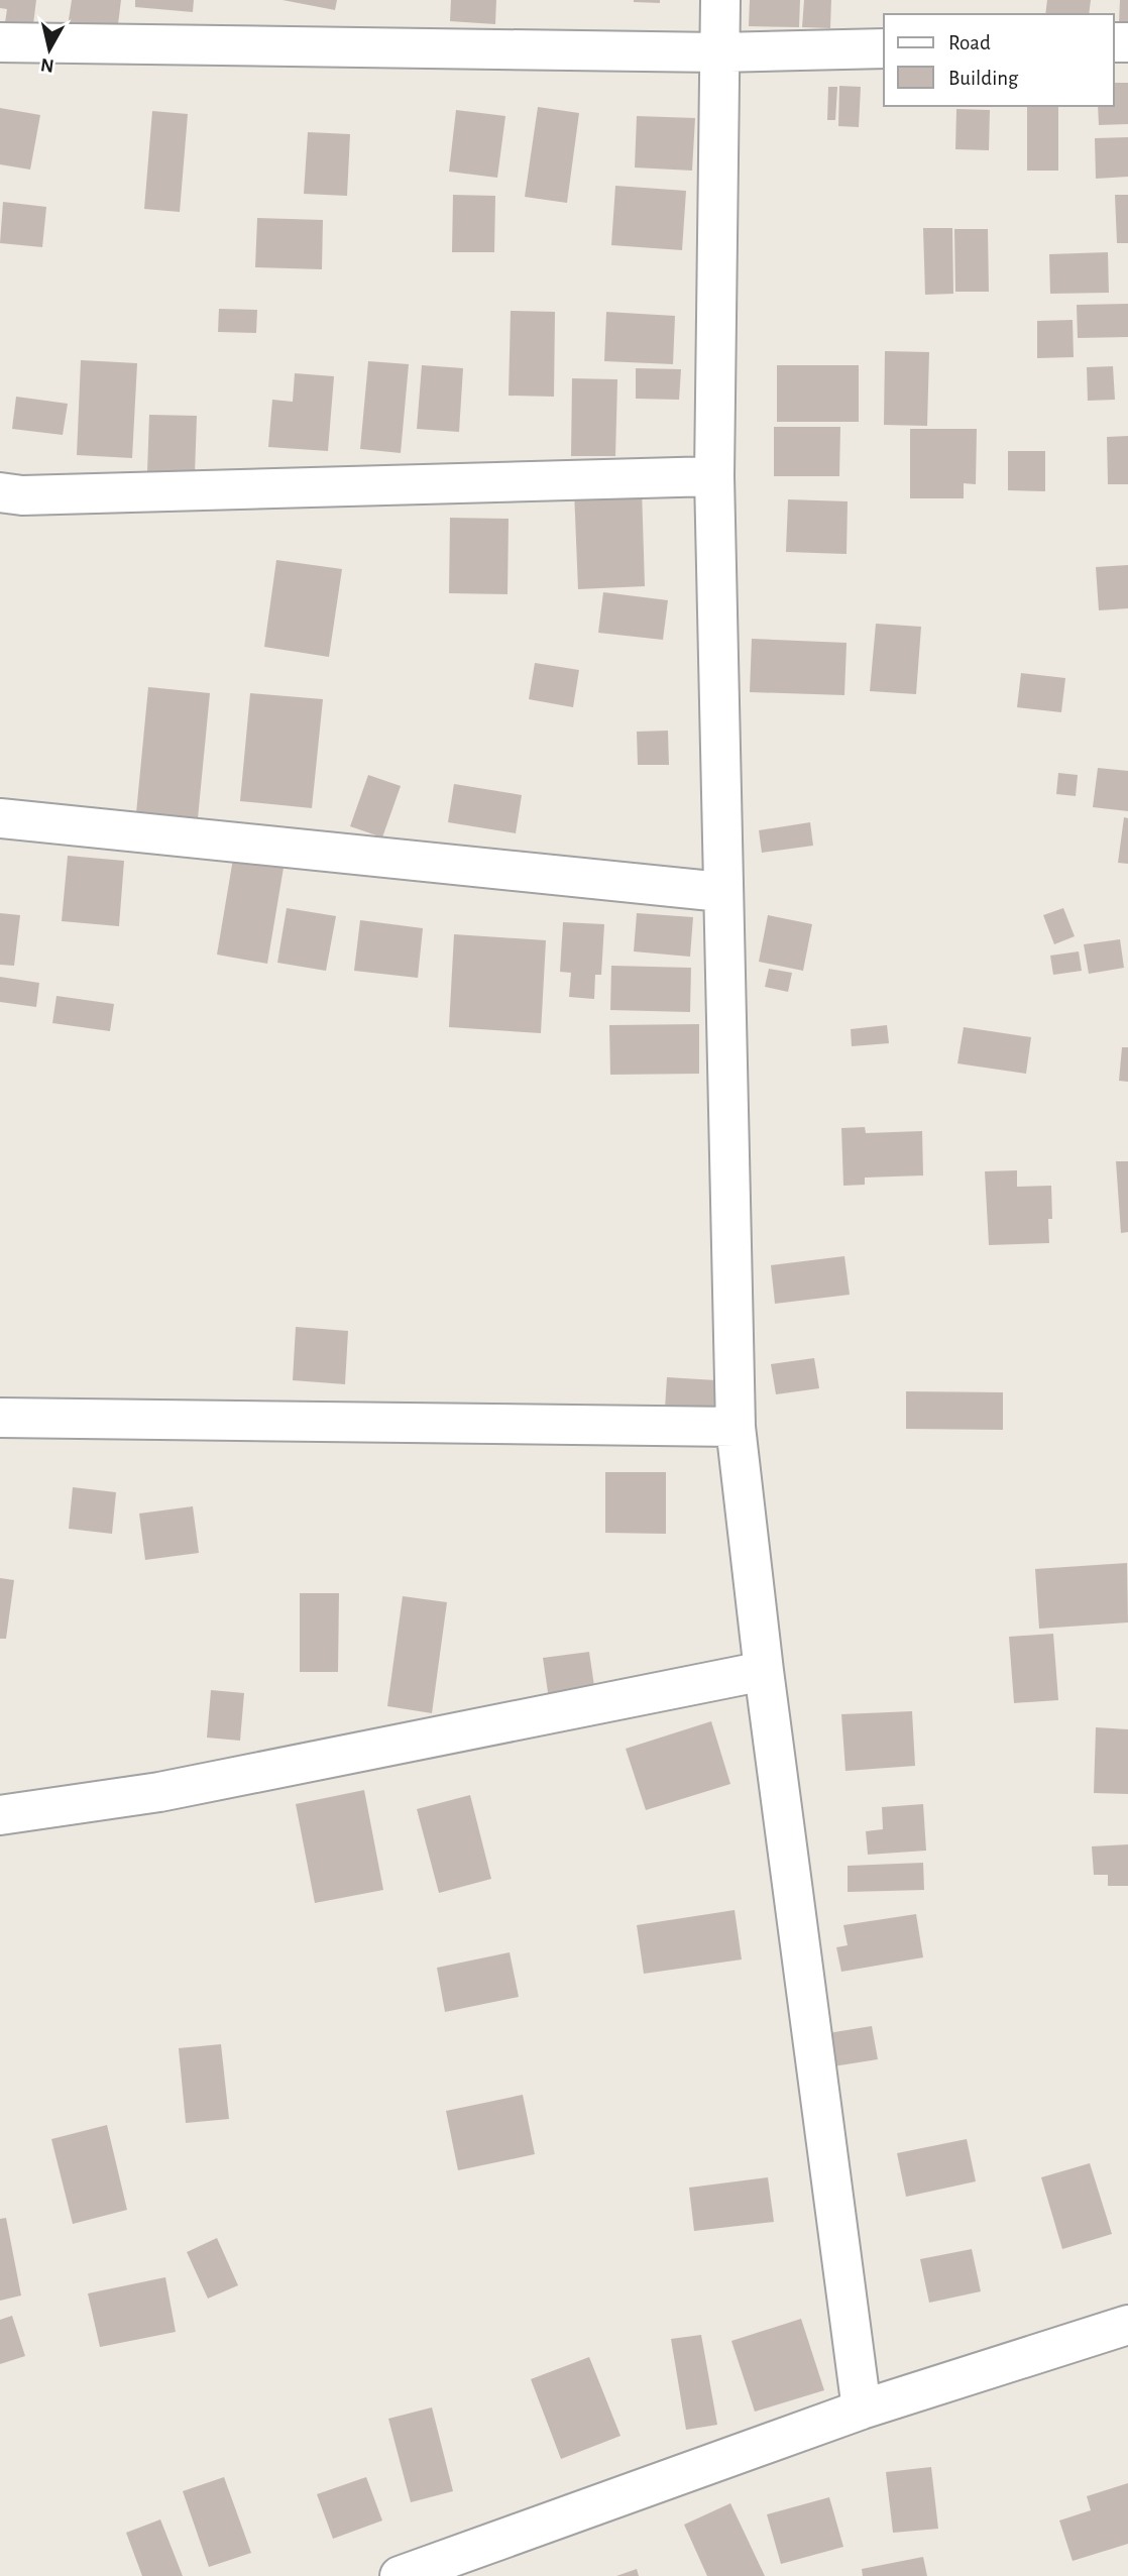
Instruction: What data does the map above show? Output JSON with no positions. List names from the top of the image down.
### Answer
{
  "legend": ["Road", "Building"],
  "north": "bottom"
}
